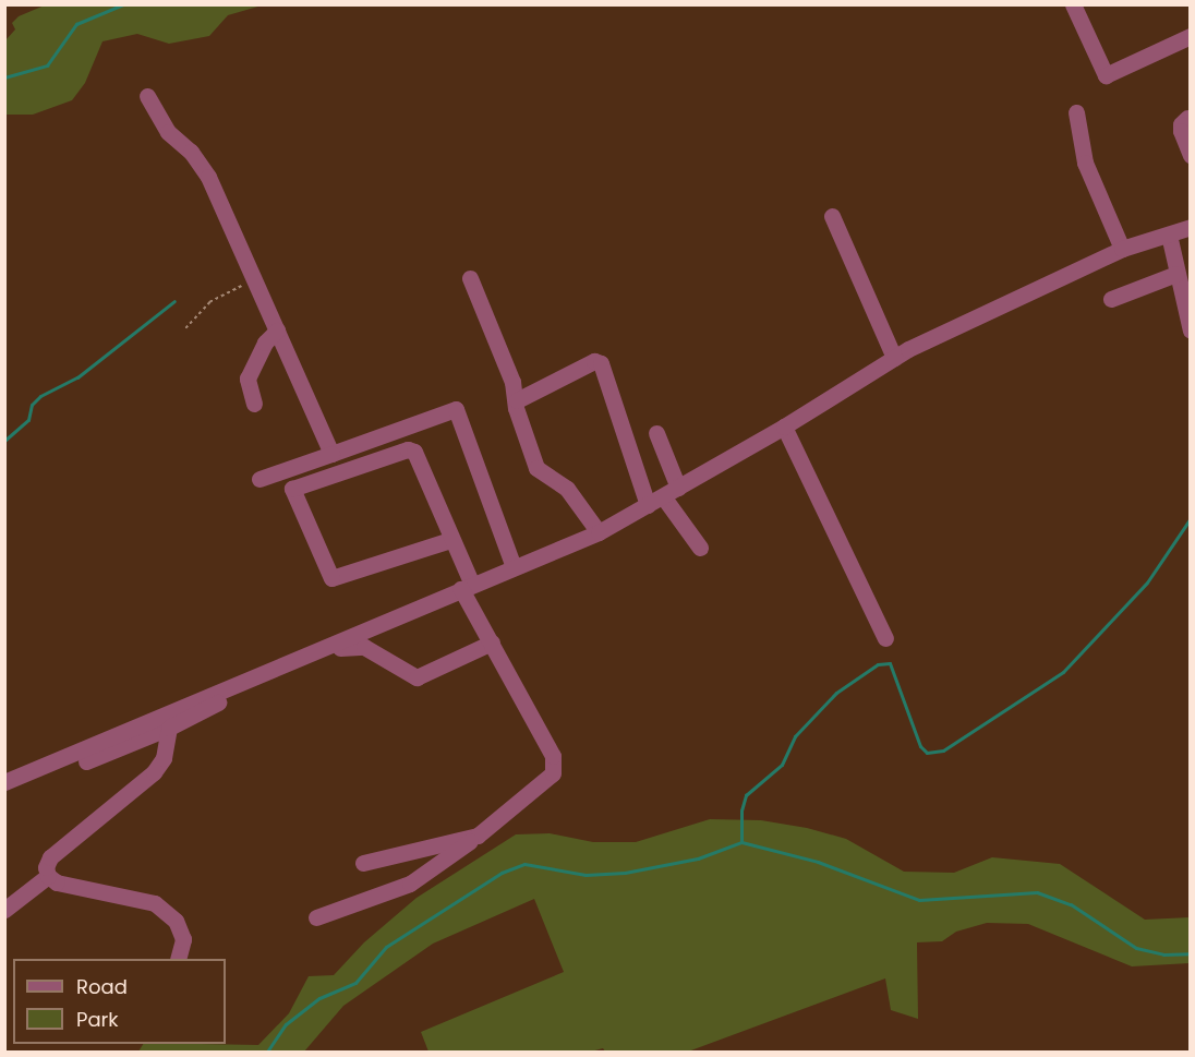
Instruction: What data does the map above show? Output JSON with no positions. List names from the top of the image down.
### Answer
{
  "legend": ["Road", "Park"]
}
